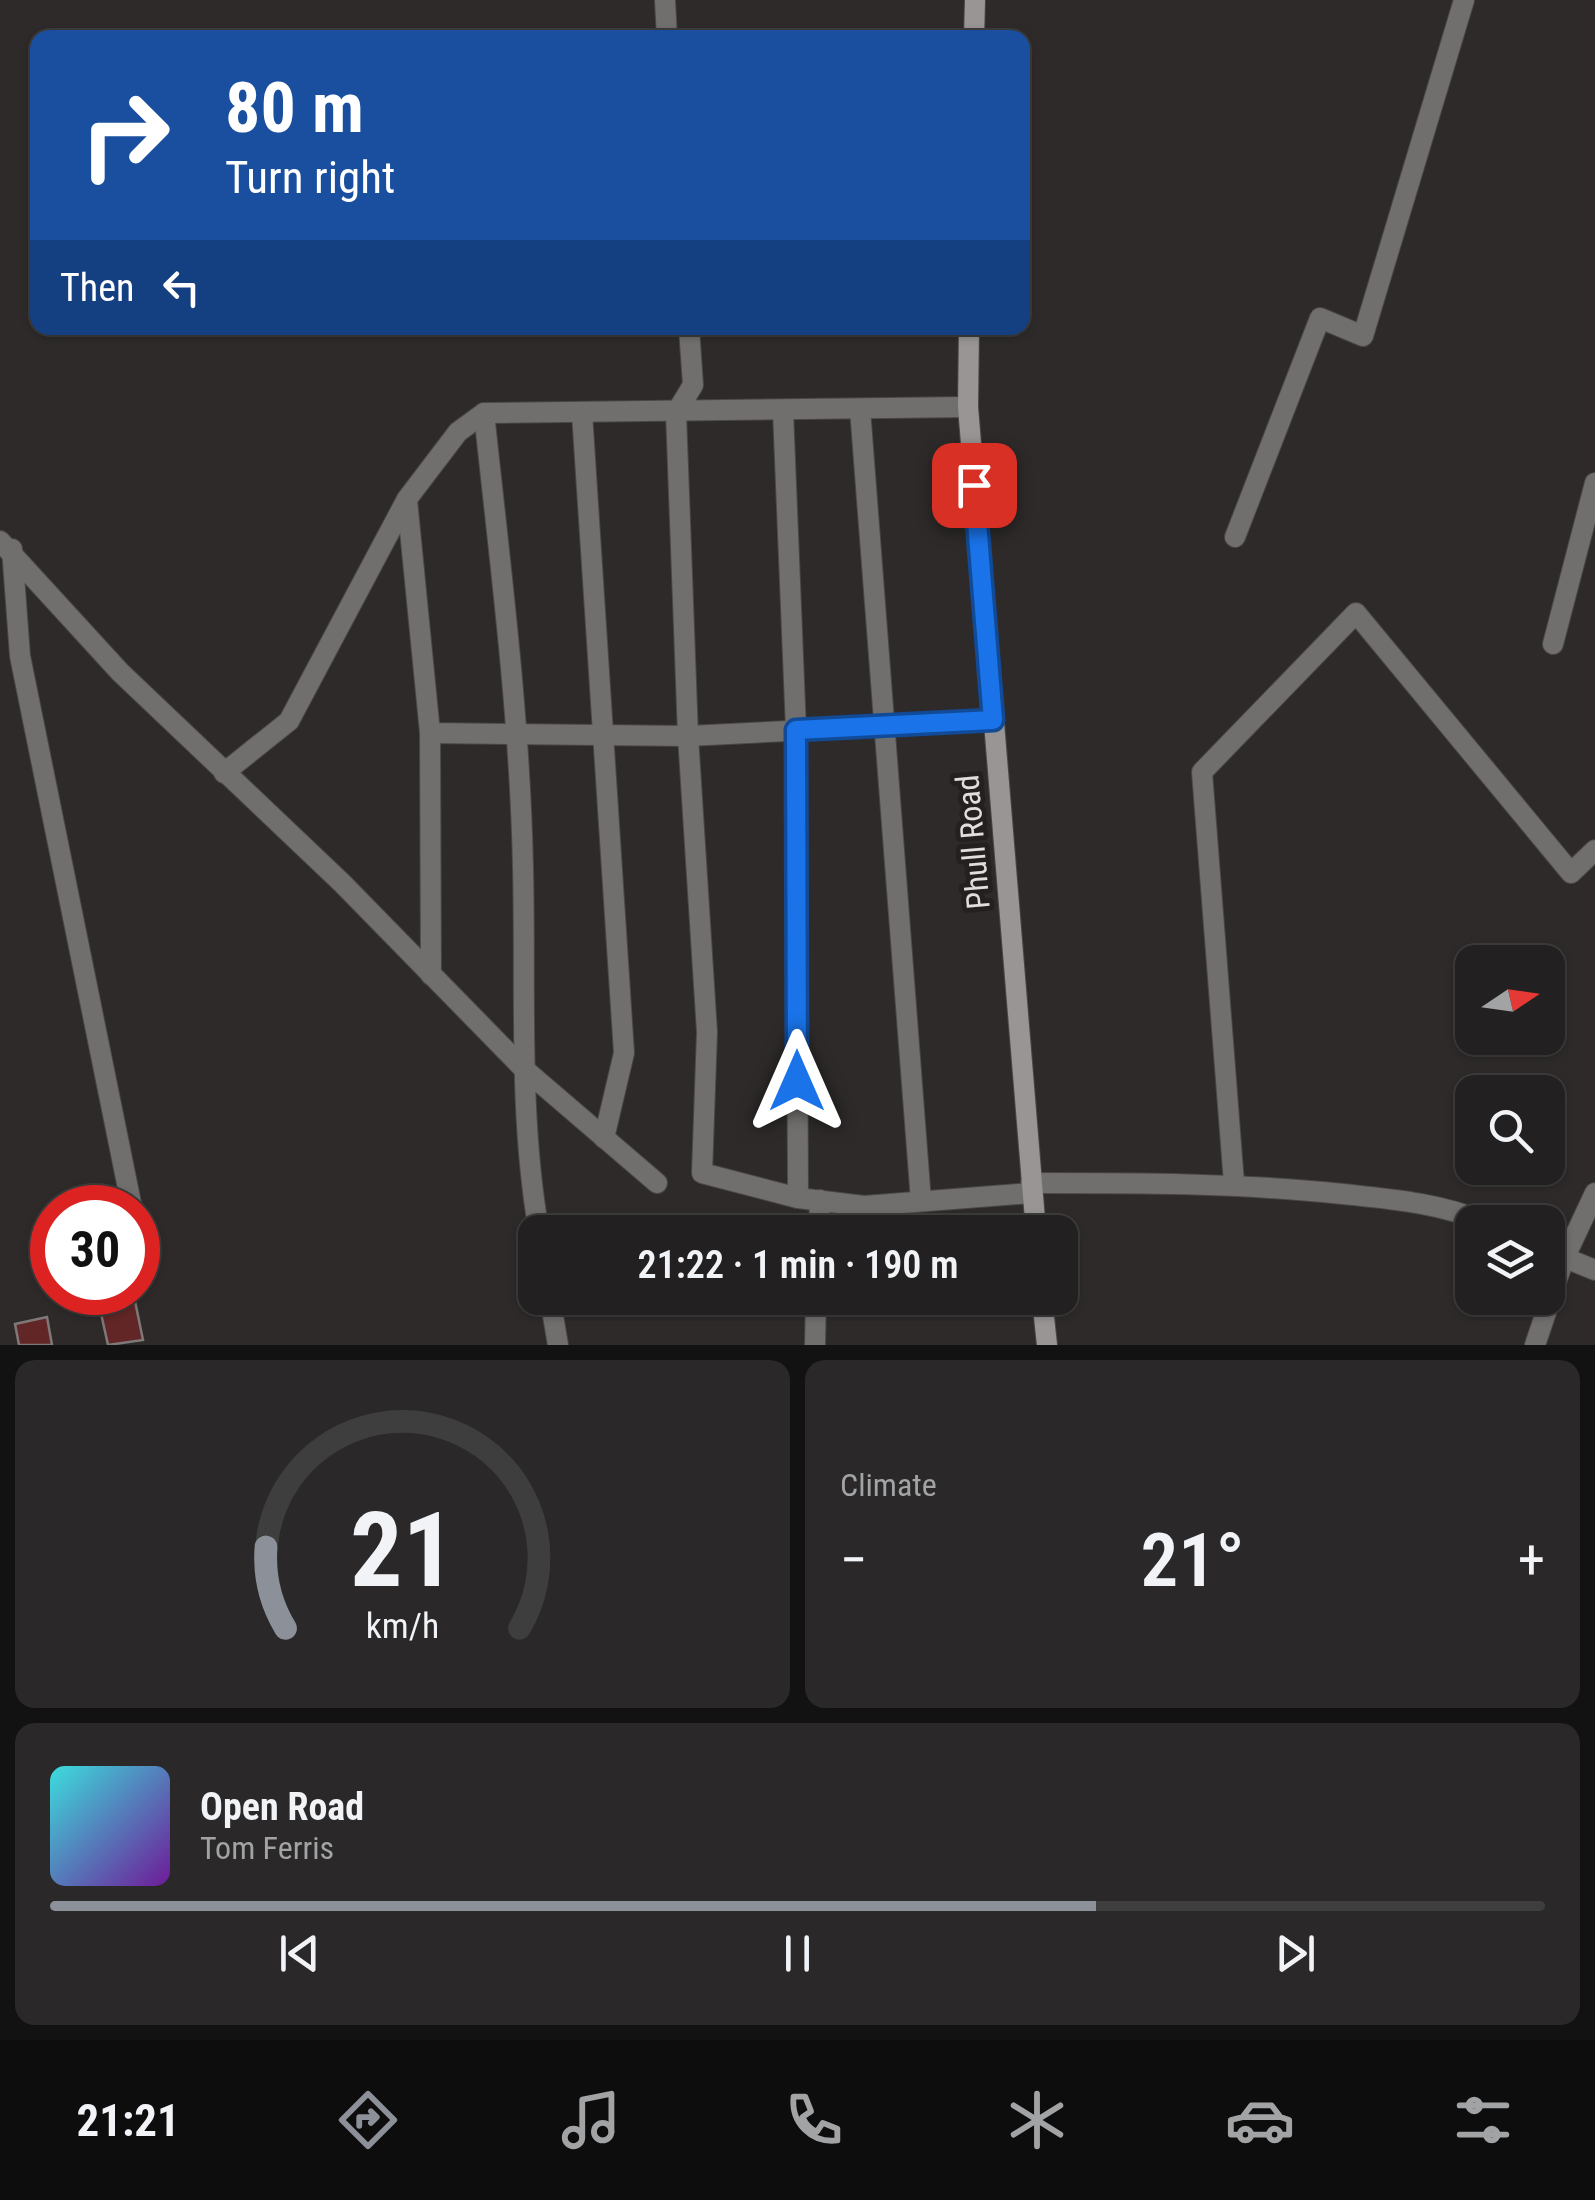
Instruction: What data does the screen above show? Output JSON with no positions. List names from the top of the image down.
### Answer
{
  "streets": {
    "street": ["Phull Road"]
  },
  "north": "right",
  "page": {
    "turn": ["80 m", "Turn right"],
    "then": "Then",
    "limit": "30",
    "trip": "21:22 · 1 min · 190 m",
    "tile": "Climate",
    "heat": ["−", "21°", "+"],
    "song": ["Open Road", "Tom Ferris"],
    "tabs": "21:21",
    "gauge": ["21", "km/h"]
  }
}
